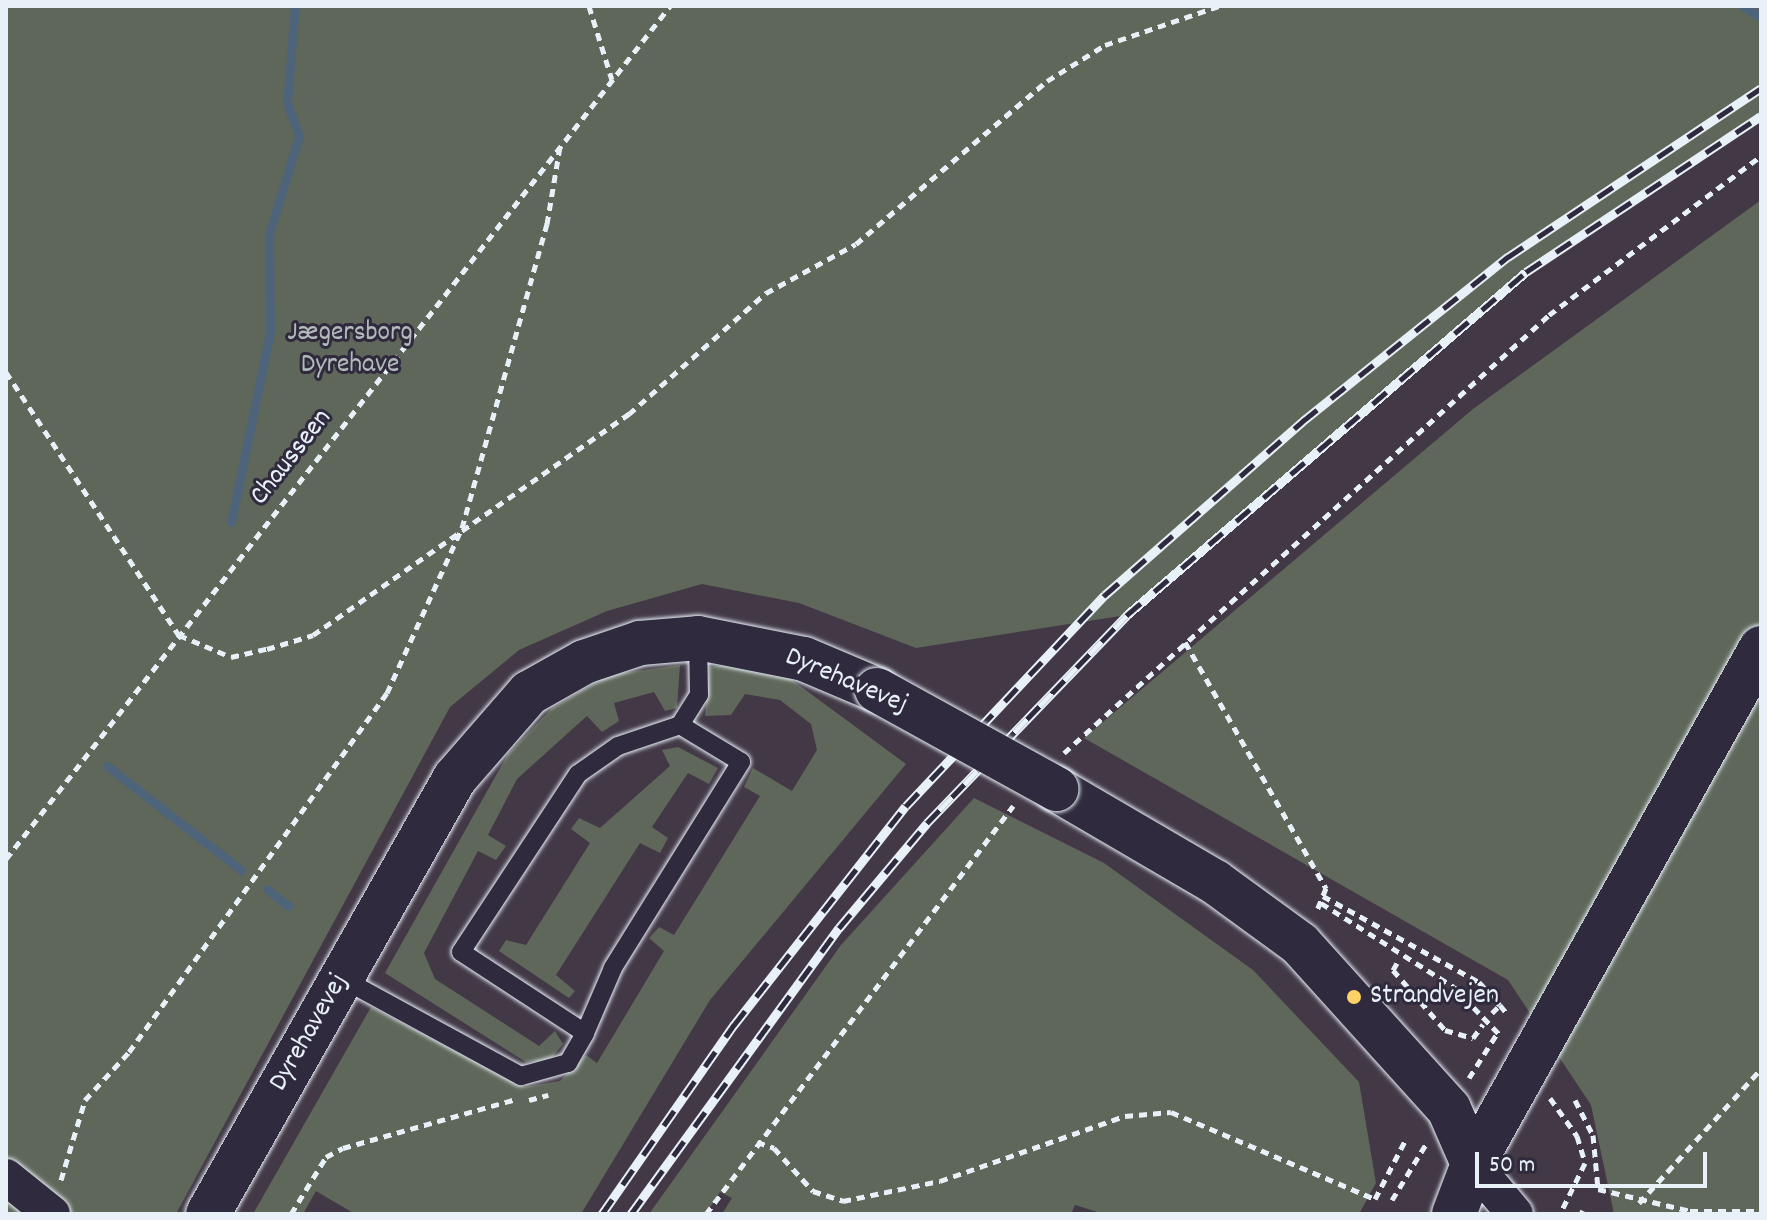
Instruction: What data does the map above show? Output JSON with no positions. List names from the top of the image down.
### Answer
{
  "streets": {
    "street": ["Dyrehavevej"],
    "path": ["Chausseen"]
  },
  "parks": ["Jægersborg Dyrehave"],
  "places": ["Strandvejen"],
  "scale_bar": "50 m"
}
